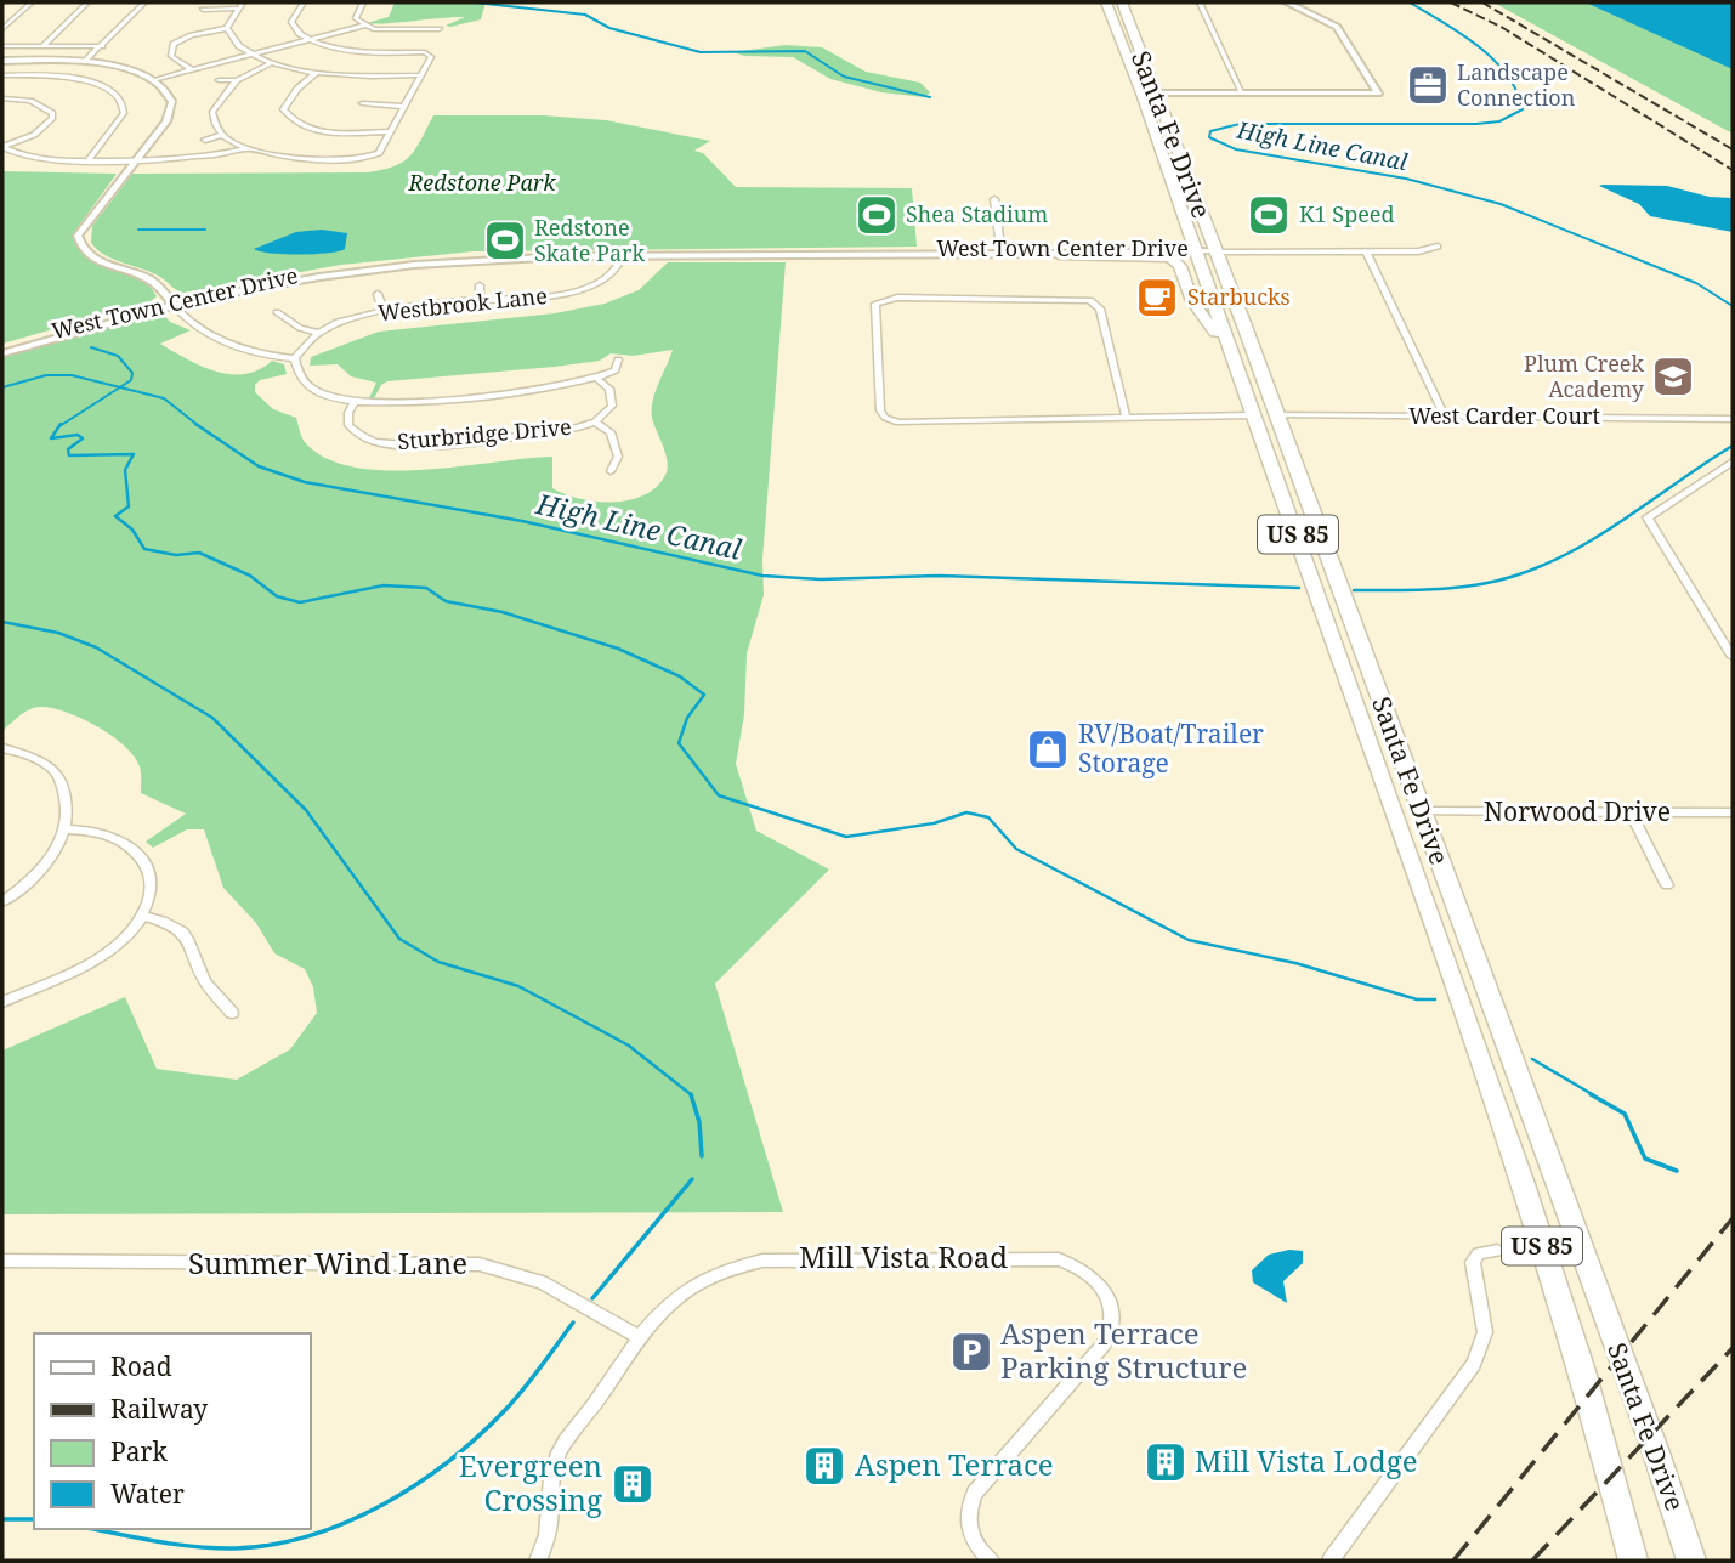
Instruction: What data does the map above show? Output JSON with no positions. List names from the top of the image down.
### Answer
{
  "streets": {
    "highway": ["Santa Fe Drive", "US 85"],
    "street": [
      "West Town Center Drive",
      "Westbrook Lane",
      "West Carder Court",
      "Sturbridge Drive",
      "Norwood Drive",
      "Mill Vista Road",
      "Summer Wind Lane"
    ]
  },
  "crossings": [
    ["Santa Fe Drive", "West Town Center Drive"],
    ["Santa Fe Drive", "West Carder Court"],
    ["Santa Fe Drive", "Norwood Drive"],
    ["West Town Center Drive", "Westbrook Lane"],
    ["Mill Vista Road", "Summer Wind Lane"]
  ],
  "water": ["High Line Canal"],
  "parks": ["Redstone Park"],
  "places": {
    "office": ["Landscape Connection"],
    "sports": ["Shea Stadium", "K1 Speed", "Redstone Skate Park"],
    "cafe": ["Starbucks"],
    "school or university": ["Plum Creek Academy"],
    "shop": ["RV/Boat/Trailer Storage"],
    "parking": ["Aspen Terrace Parking Structure"],
    "building": ["Mill Vista Lodge", "Aspen Terrace", "Evergreen Crossing"]
  },
  "legend": [
    "Road",
    "Railway",
    "Park",
    "Water"
  ]
}
